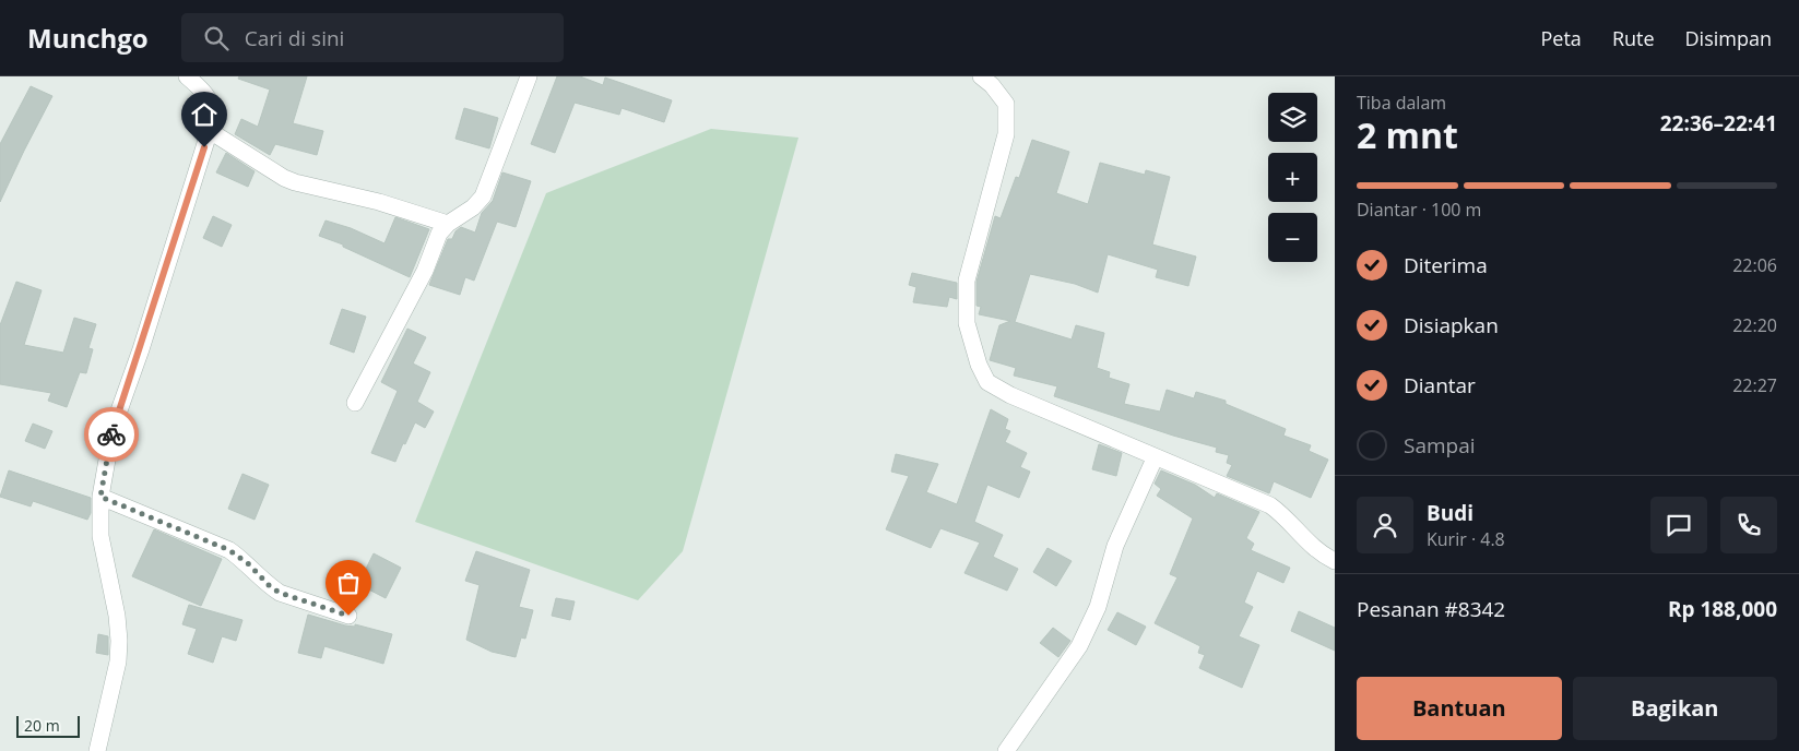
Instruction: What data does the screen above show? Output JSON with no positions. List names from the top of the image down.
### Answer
{
  "scale_bar": "20 m",
  "page": {
    "header": "Munchgo",
    "search": "Cari di sini",
    "nav": ["Peta", "Rute", "Disimpan"],
    "heading": ["2 mnt", "Tiba dalam", "22:36–22:41"],
    "panel": [
      "Budi",
      "Kurir · 4.8",
      "Pesanan #8342",
      "Rp 188,000"
    ],
    "map_buttons": ["+", "−"],
    "bar": "Diantar · 100 m",
    "list": [
      ["Diterima", "22:06"],
      ["Disiapkan", "22:20"],
      ["Diantar", "22:27"],
      "Sampai"
    ],
    "buttons": ["Bantuan", "Bagikan"],
    "scale": "20 m"
  }
}
